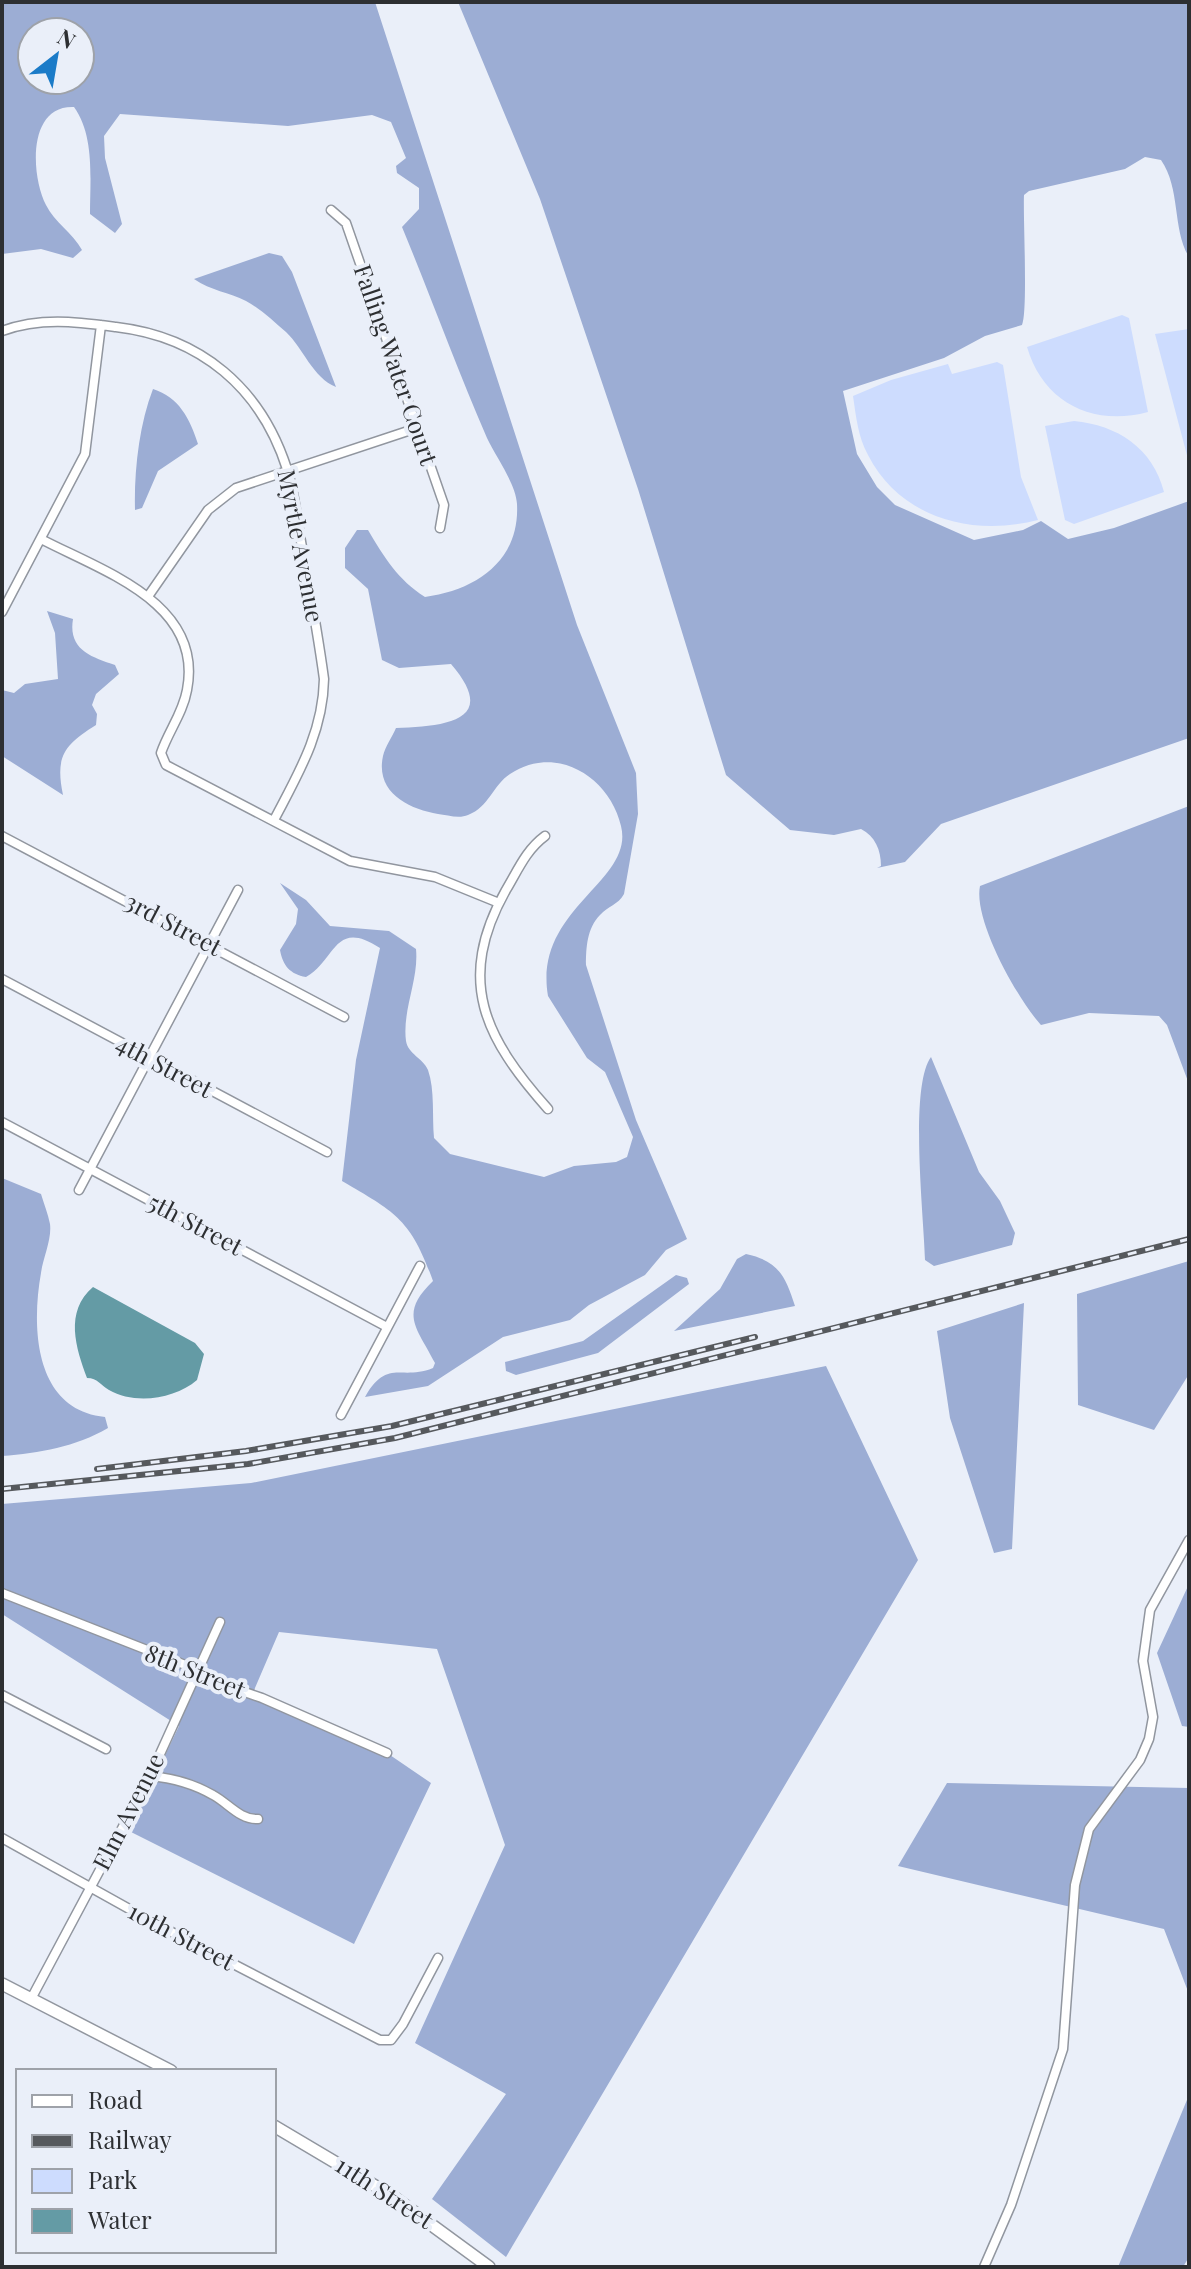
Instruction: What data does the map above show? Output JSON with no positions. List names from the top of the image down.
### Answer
{
  "streets": {
    "main road": ["11th Street"],
    "street": [
      "Falling Water Court",
      "Myrtle Avenue",
      "3rd Street",
      "4th Street",
      "5th Street",
      "8th Street",
      "Elm Avenue",
      "10th Street"
    ]
  },
  "crossings": [
    ["8th Street", "Elm Avenue"],
    ["Elm Avenue", "10th Street"]
  ],
  "legend": [
    "Road",
    "Railway",
    "Park",
    "Water"
  ],
  "north": "top right"
}
